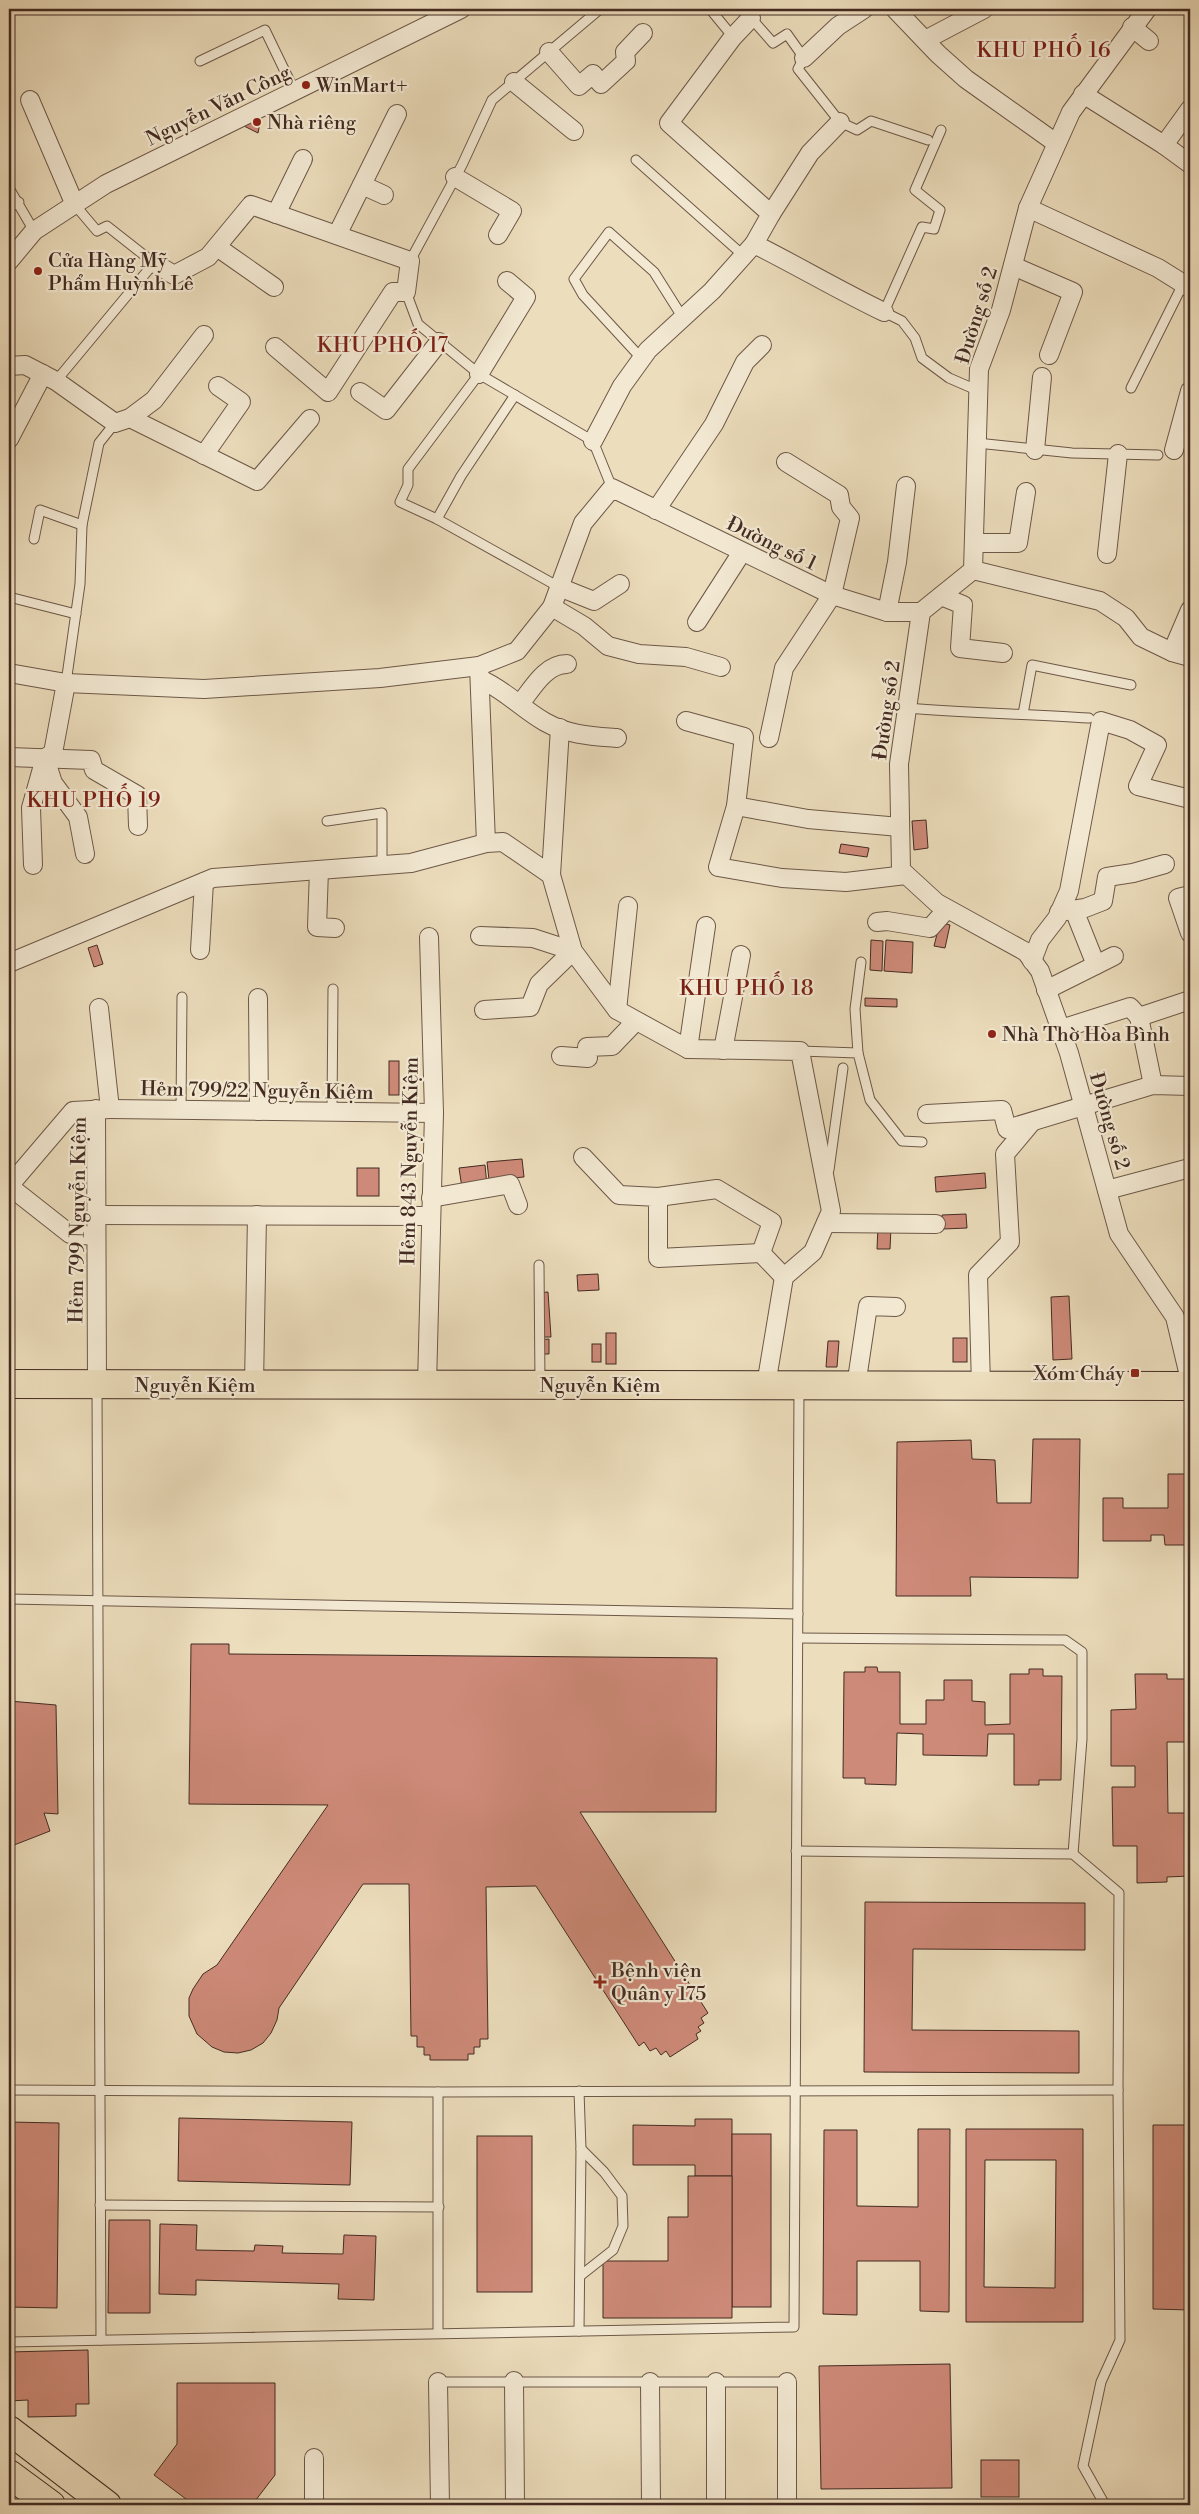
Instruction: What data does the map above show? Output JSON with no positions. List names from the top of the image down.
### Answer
{
  "streets": {
    "main road": ["Nguyễn Kiệm"],
    "street": [
      "Nguyễn Văn Công",
      "Đường số 2",
      "Đường số 1",
      "Hẻm 799/22 Nguyễn Kiệm",
      "Hẻm 843 Nguyễn Kiệm",
      "Hẻm 799 Nguyễn Kiệm"
    ]
  },
  "crossings": [
    ["Đường số 2", "Đường số 1"],
    ["Hẻm 799/22 Nguyễn Kiệm", "Hẻm 843 Nguyễn Kiệm"],
    ["Hẻm 799/22 Nguyễn Kiệm", "Hẻm 799 Nguyễn Kiệm"],
    ["Hẻm 843 Nguyễn Kiệm", "Nguyễn Kiệm"],
    ["Hẻm 799 Nguyễn Kiệm", "Nguyễn Kiệm"]
  ],
  "districts": [
    "KHU PHỐ 16",
    "KHU PHỐ 17",
    "KHU PHỐ 19",
    "KHU PHỐ 18"
  ],
  "places": {
    "other": [
      "WinMart+",
      "Nhà riêng",
      "Cửa Hàng Mỹ Phẩm Huỳnh Lê",
      "Nhà Thờ Hòa Bình"
    ],
    "transit": ["Xóm Cháy"],
    "health": ["Bệnh viện Quân y 175"]
  }
}
